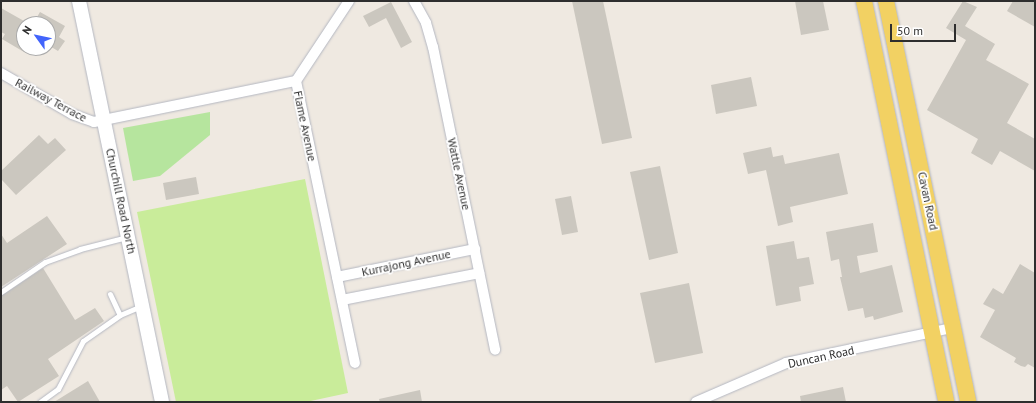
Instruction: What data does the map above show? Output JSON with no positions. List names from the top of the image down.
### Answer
{
  "streets": {
    "main road": ["Cavan Road"],
    "street": [
      "Railway Terrace",
      "Flame Avenue",
      "Wattle Avenue",
      "Churchill Road North",
      "Kurrajong Avenue",
      "Duncan Road"
    ]
  },
  "crossings": [
    ["Railway Terrace", "Flame Avenue"],
    ["Railway Terrace", "Churchill Road North"],
    ["Flame Avenue", "Churchill Road North"],
    ["Flame Avenue", "Kurrajong Avenue"],
    ["Wattle Avenue", "Kurrajong Avenue"],
    ["Cavan Road", "Duncan Road"]
  ],
  "scale_bar": "50 m",
  "north": "top left"
}
